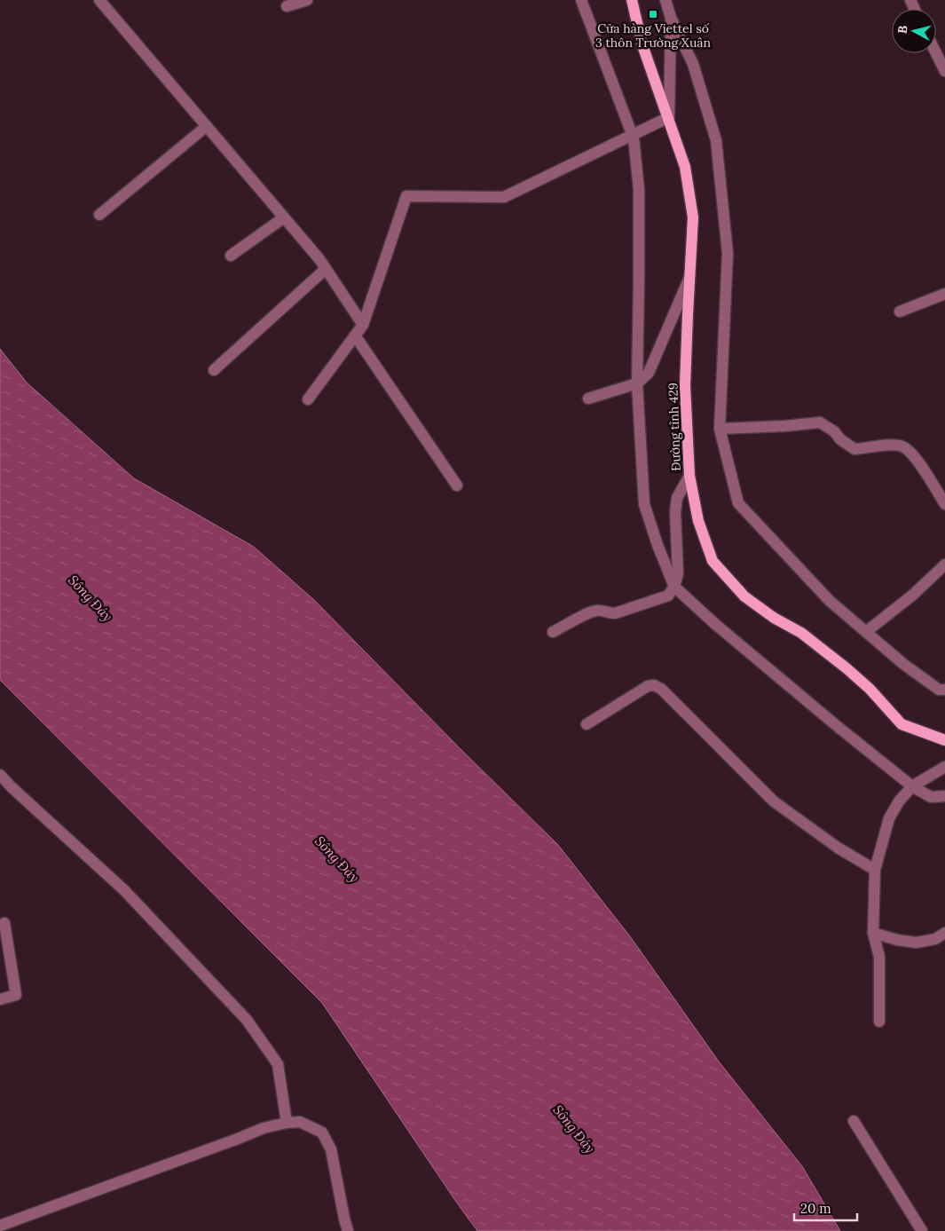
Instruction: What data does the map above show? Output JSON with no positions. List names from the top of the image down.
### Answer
{
  "streets": {
    "main road": ["Đường tỉnh 429"]
  },
  "water": ["Sông Đáy"],
  "places": {
    "transit": ["Cửa hàng Viettel số 3 thôn Trường Xuân"]
  },
  "scale_bar": "20 m",
  "north": "left"
}
